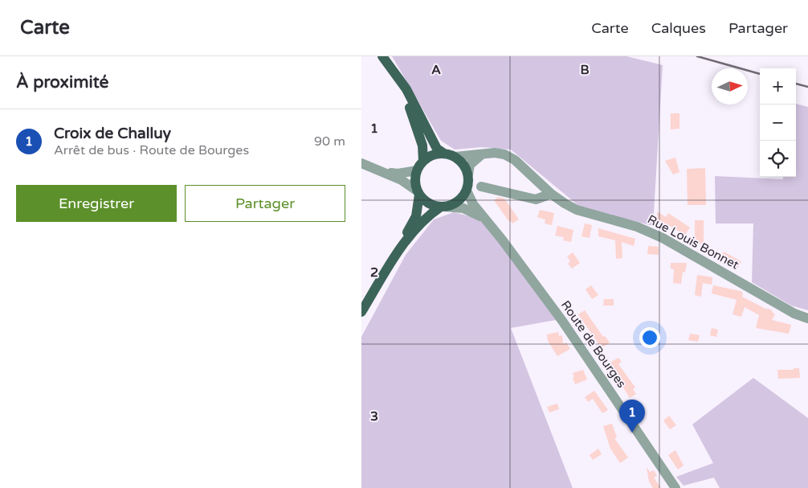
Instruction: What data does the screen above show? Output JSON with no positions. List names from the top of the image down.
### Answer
{
  "streets": {
    "street": ["Rue Louis Bonnet", "Route de Bourges"]
  },
  "crossings": [
    ["Rue Louis Bonnet", "Route de Bourges"]
  ],
  "north": "right",
  "page": {
    "header": "Carte",
    "nav": ["Carte", "Calques", "Partager"],
    "heading": "À proximité",
    "map_buttons": ["+", "−"],
    "list": [
      {
        "mark": "1",
        "name": "Croix de Challuy",
        "note": "Arrêt de bus · Route de Bourges",
        "value": "90 m"
      }
    ],
    "buttons": ["Enregistrer", "Partager"],
    "pins": "1"
  },
  "grid": {
    "columns": ["A", "B"],
    "rows": ["1", "2", "3"]
  }
}
